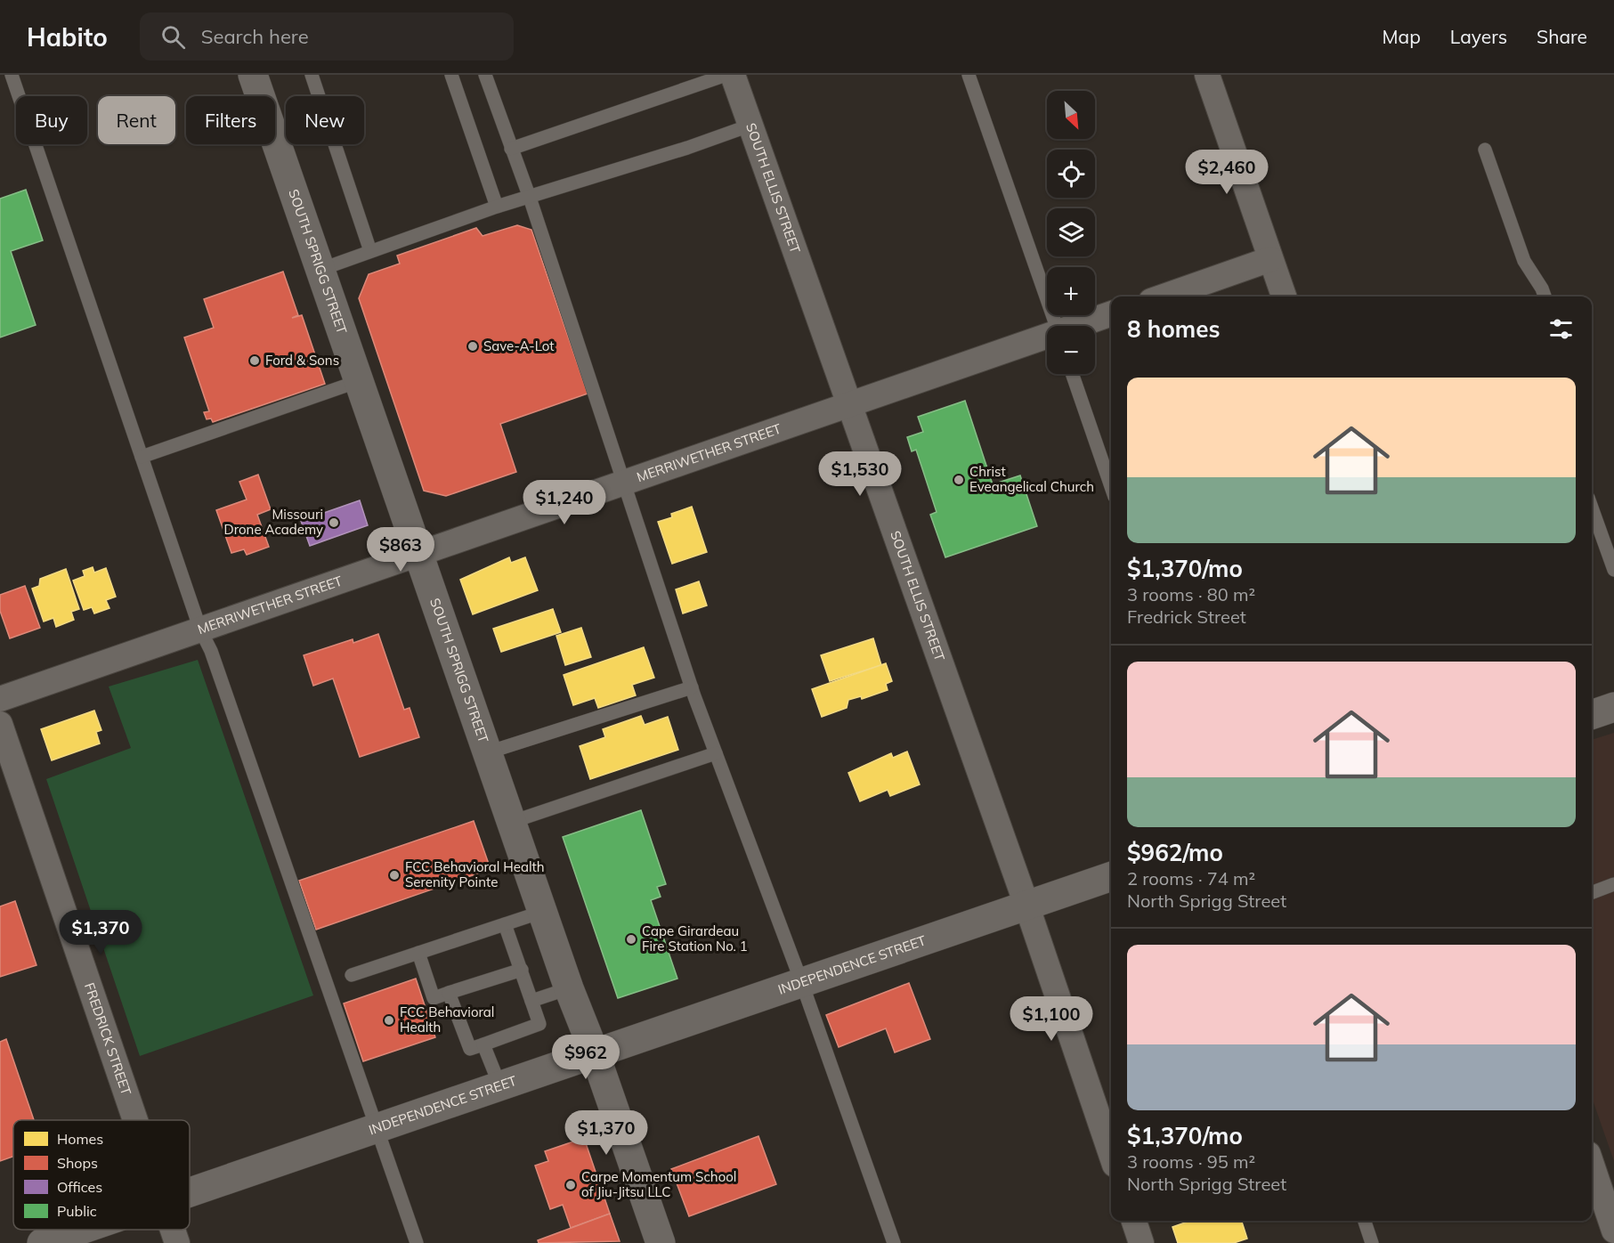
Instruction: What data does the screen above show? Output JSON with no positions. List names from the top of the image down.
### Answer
{
  "streets": {
    "main road": ["SOUTH SPRIGG STREET", "INDEPENDENCE STREET"],
    "street": ["SOUTH ELLIS STREET", "MERRIWETHER STREET", "FREDRICK STREET"]
  },
  "crossings": [
    ["SOUTH ELLIS STREET", "MERRIWETHER STREET"],
    ["SOUTH ELLIS STREET", "INDEPENDENCE STREET"],
    ["SOUTH SPRIGG STREET", "MERRIWETHER STREET"],
    ["SOUTH SPRIGG STREET", "INDEPENDENCE STREET"]
  ],
  "places": [
    "Save-A-Lot",
    "Ford & Sons",
    "Christ Eveangelical Church",
    "Missouri Drone Academy",
    "FCC Behavioral Health Serenity Pointe",
    "Cape Girardeau Fire Station No. 1",
    "FCC Behavioral Health",
    "Carpe Momentum School of Jiu-Jitsu LLC"
  ],
  "legend": [
    "Homes",
    "Shops",
    "Offices",
    "Public"
  ],
  "north": "bottom right",
  "page": {
    "header": "Habito",
    "search": "Search here",
    "nav": ["Map", "Layers", "Share"],
    "map_buttons": ["+", "−"],
    "chip": [
      "Buy",
      "Rent",
      "Filters",
      "New"
    ],
    "price": [
      "$2,460",
      "$1,530",
      "$1,240",
      "$863",
      "$1,370",
      "$1,100",
      "$962",
      "$1,370"
    ],
    "heading": "8 homes",
    "list": [
      {
        "name": "$1,370/mo",
        "note": "3 rooms · 80 m² · Fredrick Street"
      },
      {
        "name": "$962/mo",
        "note": "2 rooms · 74 m² · North Sprigg Street"
      },
      {
        "name": "$1,370/mo",
        "note": "3 rooms · 95 m² · North Sprigg Street"
      }
    ]
  }
}
